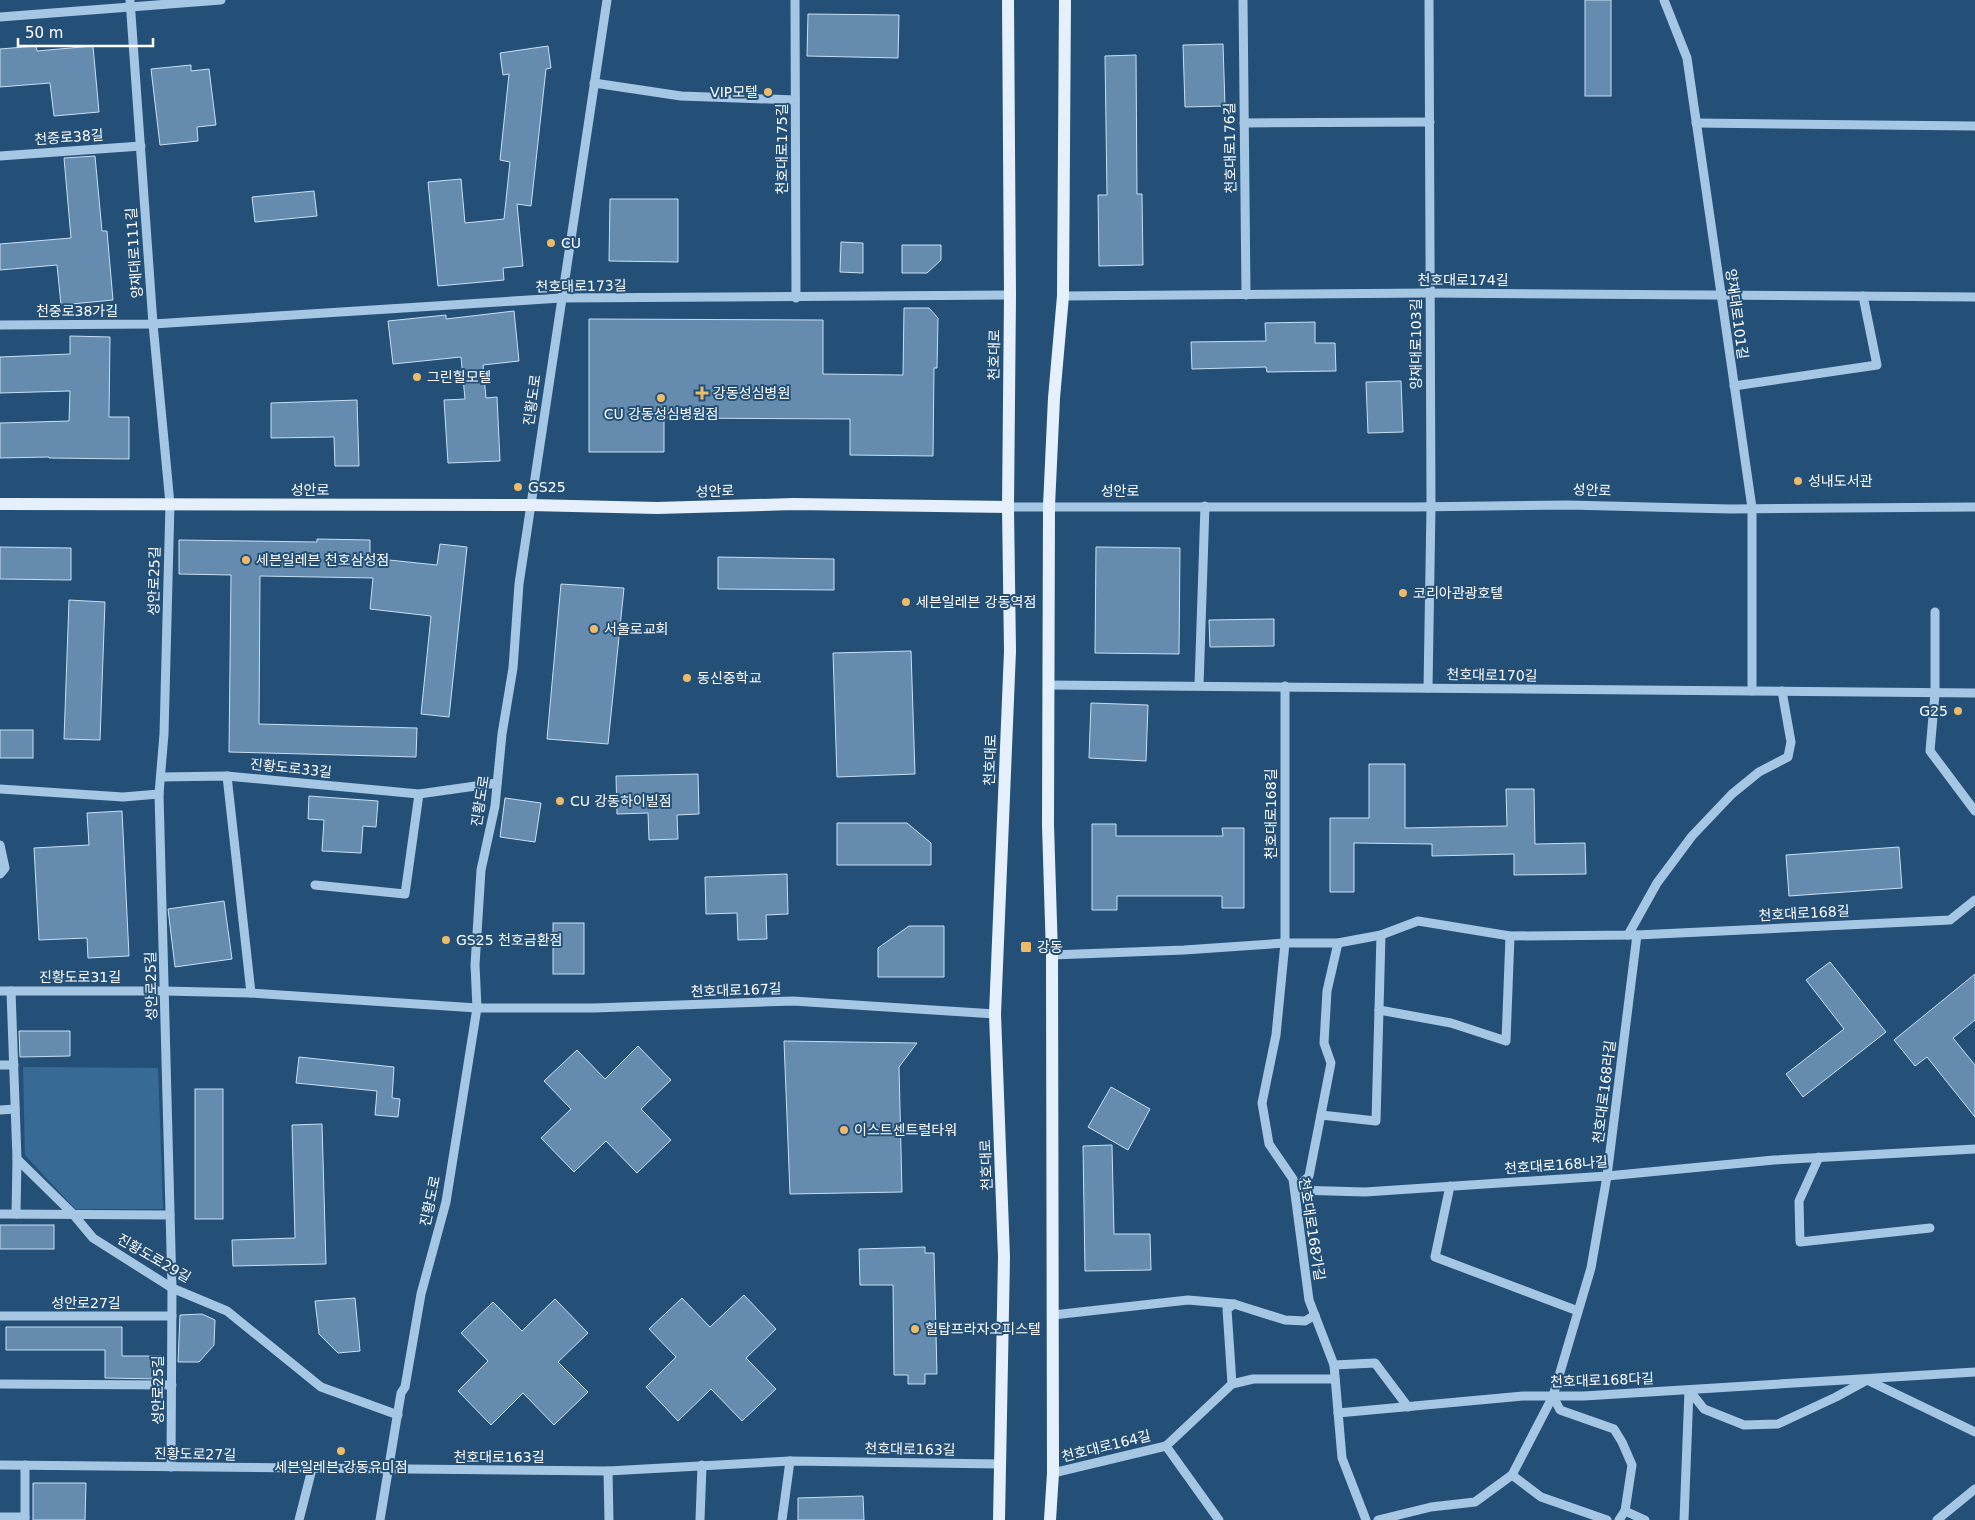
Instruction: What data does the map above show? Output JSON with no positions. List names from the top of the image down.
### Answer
{
  "streets": {
    "main road": ["천호대로", "성안로"],
    "street": [
      "천중로38길",
      "천호대로176길",
      "천호대로175길",
      "양재대로111길",
      "천호대로174길",
      "천호대로173길",
      "천중로38가길",
      "양재대로101길",
      "양재대로103길",
      "진황도로",
      "성안로25길",
      "천호대로170길",
      "진황도로33길",
      "천호대로168길",
      "진황도로31길",
      "천호대로167길",
      "천호대로168라길",
      "천호대로168나길",
      "천호대로168가길",
      "진황도로29길",
      "성안로27길",
      "천호대로168다길",
      "천호대로164길",
      "천호대로163길",
      "진황도로27길"
    ]
  },
  "crossings": [
    ["천중로38길", "양재대로111길"],
    ["천호대로176길", "천호대로174길"],
    ["천호대로175길", "천호대로173길"],
    ["양재대로111길", "천호대로173길"],
    ["양재대로111길", "천중로38가길"],
    ["양재대로111길", "성안로"],
    ["양재대로111길", "성안로25길"],
    ["천호대로174길", "양재대로101길"],
    ["천호대로174길", "양재대로103길"],
    ["천호대로173길", "천중로38가길"],
    ["천호대로173길", "천호대로"],
    ["천호대로173길", "진황도로"],
    ["양재대로101길", "성안로"],
    ["양재대로103길", "성안로"],
    ["천호대로", "성안로"],
    ["천호대로", "천호대로167길"],
    ["천호대로", "천호대로163길"],
    ["진황도로", "성안로"],
    ["진황도로", "진황도로33길"],
    ["진황도로", "진황도로31길"],
    ["진황도로", "천호대로167길"],
    ["진황도로", "진황도로29길"],
    ["진황도로", "천호대로163길"],
    ["진황도로", "진황도로27길"],
    ["성안로", "성안로25길"],
    ["성안로25길", "진황도로33길"],
    ["성안로25길", "진황도로31길"],
    ["성안로25길", "진황도로29길"],
    ["성안로25길", "성안로27길"],
    ["성안로25길", "진황도로27길"],
    ["천호대로170길", "천호대로168길"],
    ["천호대로168길", "천호대로168라길"],
    ["천호대로168길", "천호대로168가길"],
    ["진황도로31길", "천호대로167길"],
    ["천호대로168라길", "천호대로168나길"],
    ["천호대로168라길", "천호대로168다길"],
    ["천호대로168나길", "천호대로168가길"],
    ["천호대로168가길", "천호대로168다길"],
    ["천호대로163길", "진황도로27길"]
  ],
  "places": {
    "other": [
      "VIP모텔",
      "CU",
      "그린힐모텔",
      "CU 강동성심병원점",
      "성내도서관",
      "GS25",
      "세븐일레븐 천호삼성점",
      "코리아관광호텔",
      "세븐일레븐 강동역점",
      "서울로교회",
      "동신중학교",
      "G25",
      "CU 강동하이빌점",
      "GS25 천호금환점",
      "이스트센트럴타워",
      "힐탑프라자오피스텔",
      "세븐일레븐 강동유미점"
    ],
    "health": ["강동성심병원"],
    "transit": ["강동"]
  },
  "scale_bar": "50 m"
}
